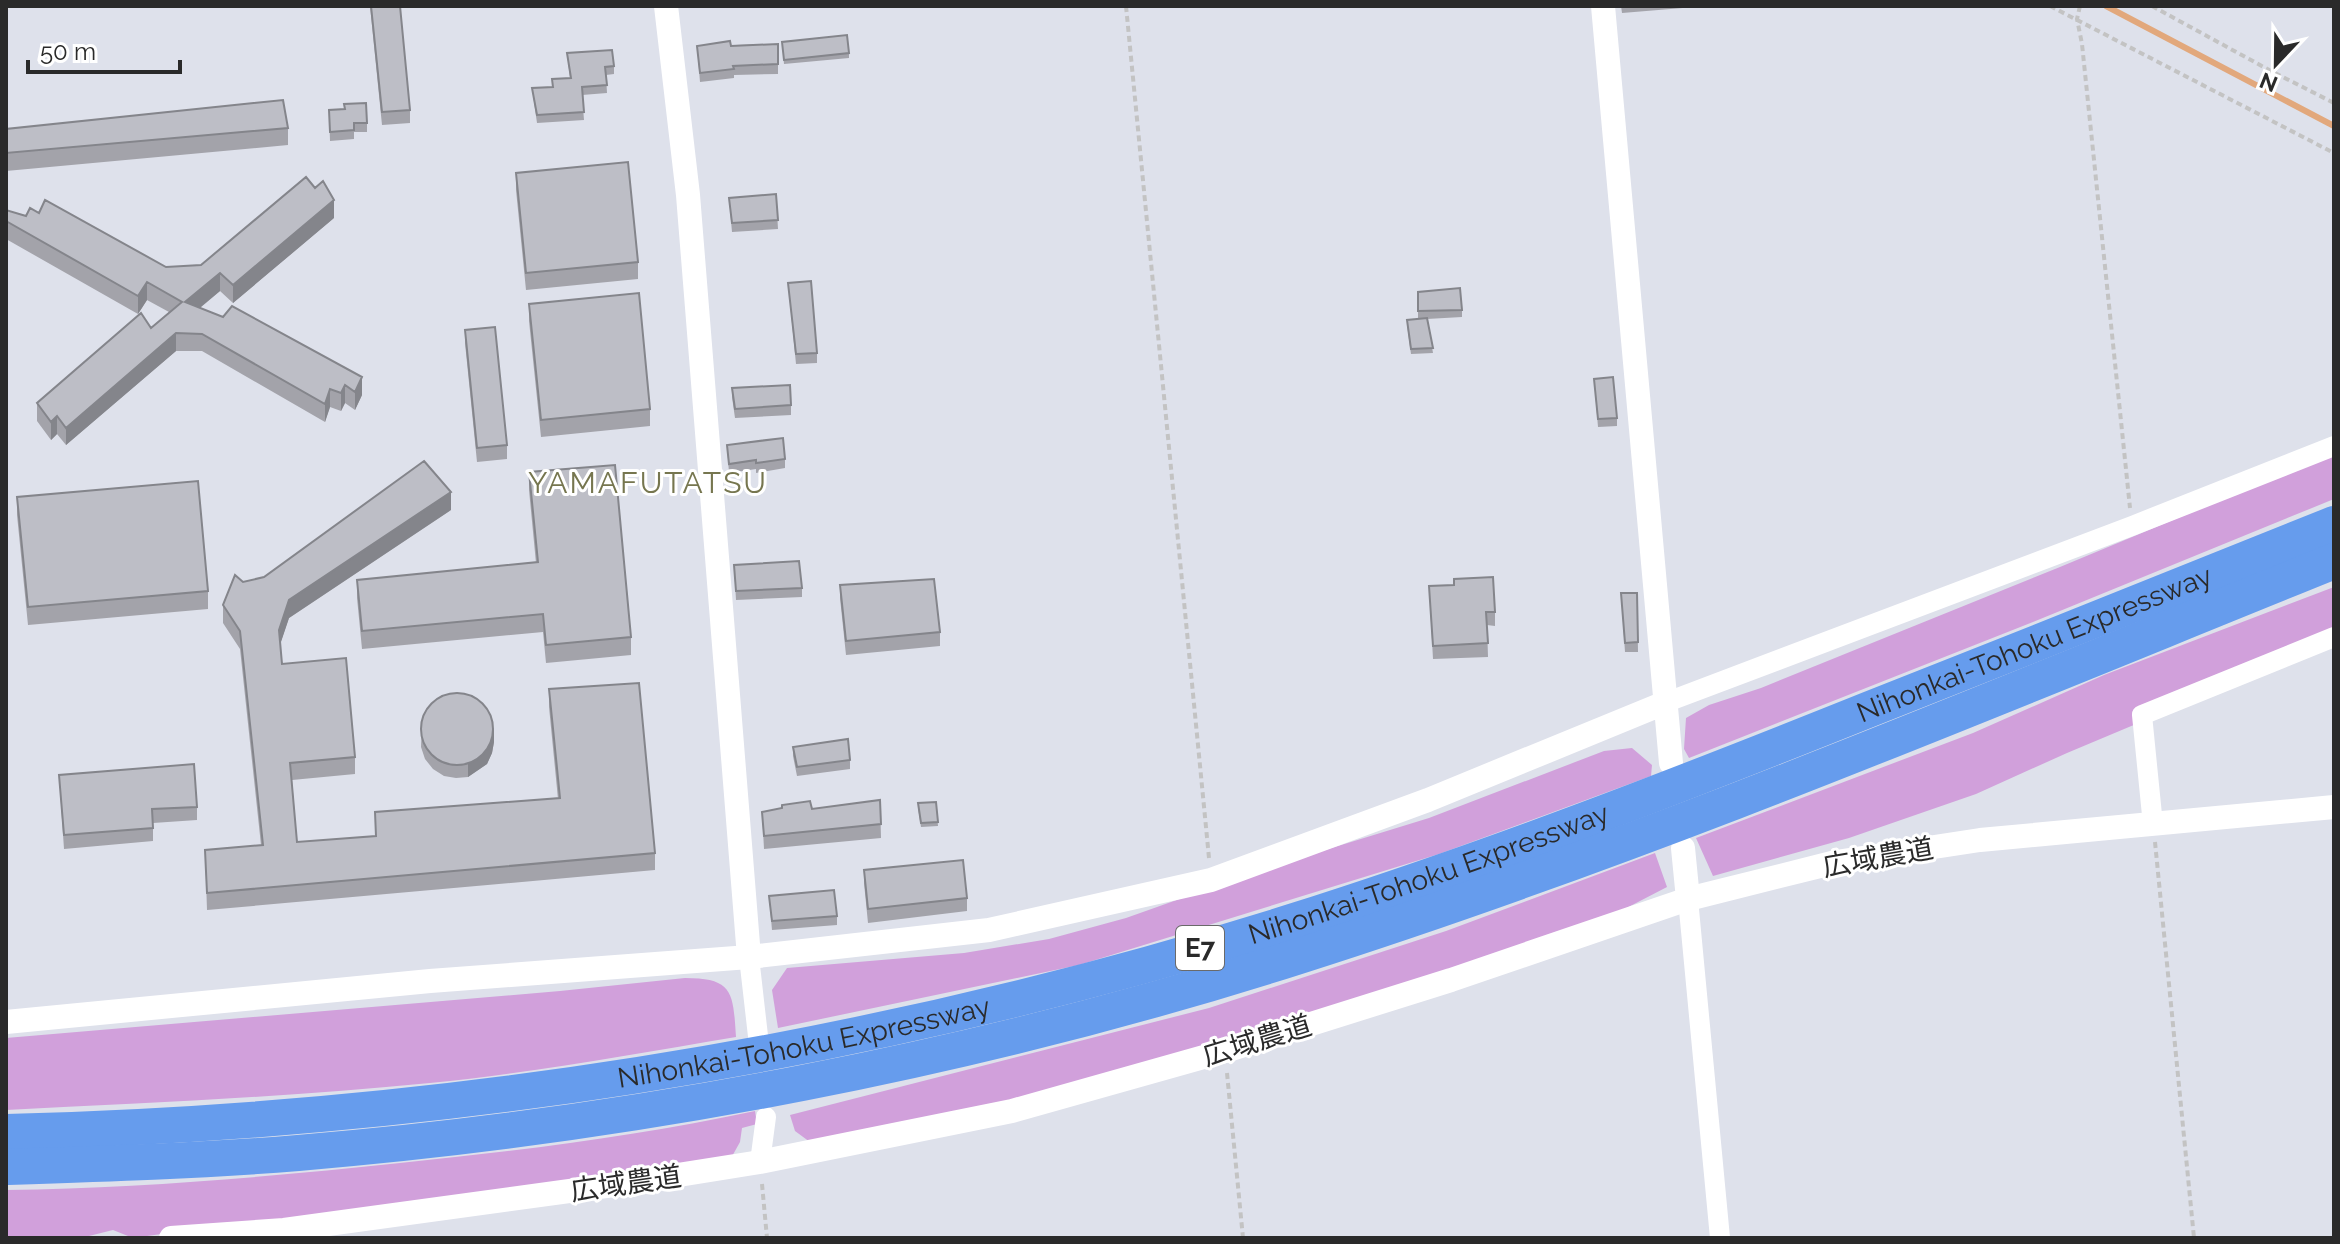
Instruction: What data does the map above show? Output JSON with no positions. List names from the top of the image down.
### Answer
{
  "streets": {
    "highway": ["Nihonkai-Tohoku Expressway", "E7"],
    "street": ["広域農道"]
  },
  "districts": ["YAMAFUTATSU"],
  "scale_bar": "50 m",
  "north": "bottom"
}
